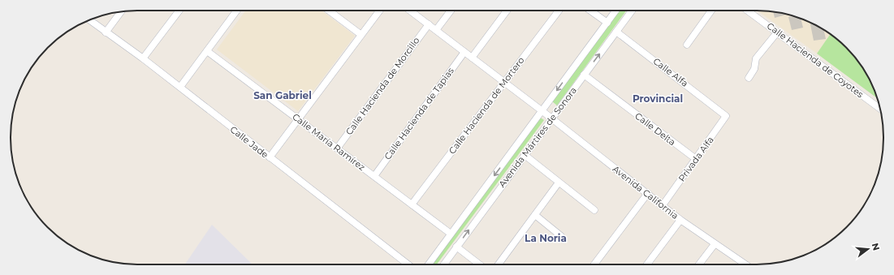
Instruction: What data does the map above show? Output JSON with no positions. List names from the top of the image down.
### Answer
{
  "streets": {
    "street": [
      "Calle Hacienda de Coyotes",
      "Calle Alfa",
      "Calle Hacienda de Morcillo",
      "Calle Hacienda de Mortero",
      "Calle Hacienda de Tapias",
      "Calle Delta",
      "Avenida Mártires de Sonora",
      "Calle Jade",
      "Calle María Ramírez",
      "Privada Alfa",
      "Avenida California"
    ]
  },
  "crossings": [
    ["Calle Alfa", "Avenida Mártires de Sonora"],
    ["Calle Alfa", "Privada Alfa"],
    ["Calle Hacienda de Morcillo", "Calle María Ramírez"],
    ["Calle Hacienda de Morcillo", "Avenida California"],
    ["Calle Hacienda de Mortero", "Calle María Ramírez"],
    ["Calle Hacienda de Mortero", "Avenida California"],
    ["Calle Hacienda de Tapias", "Calle María Ramírez"],
    ["Calle Hacienda de Tapias", "Avenida California"],
    ["Calle Delta", "Avenida Mártires de Sonora"],
    ["Calle Delta", "Privada Alfa"],
    ["Avenida Mártires de Sonora", "Calle María Ramírez"],
    ["Avenida Mártires de Sonora", "Avenida California"],
    ["Privada Alfa", "Avenida California"]
  ],
  "districts": ["San Gabriel", "Provincial", "La Noria"],
  "north": "right"
}
